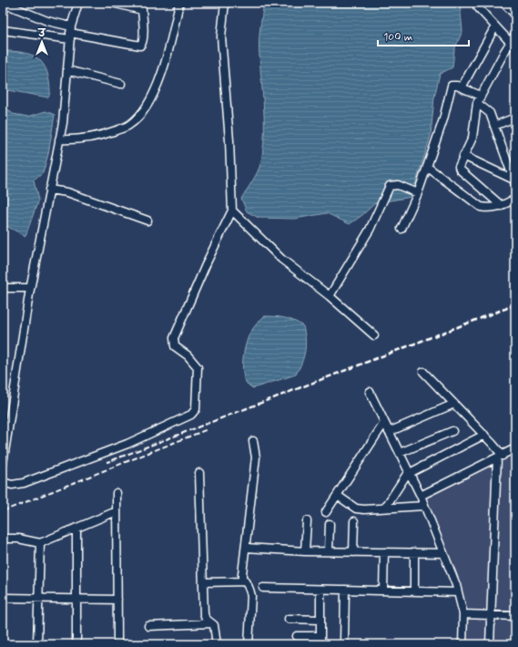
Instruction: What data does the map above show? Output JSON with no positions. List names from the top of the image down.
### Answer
{
  "scale_bar": "100 m",
  "north": "top"
}
